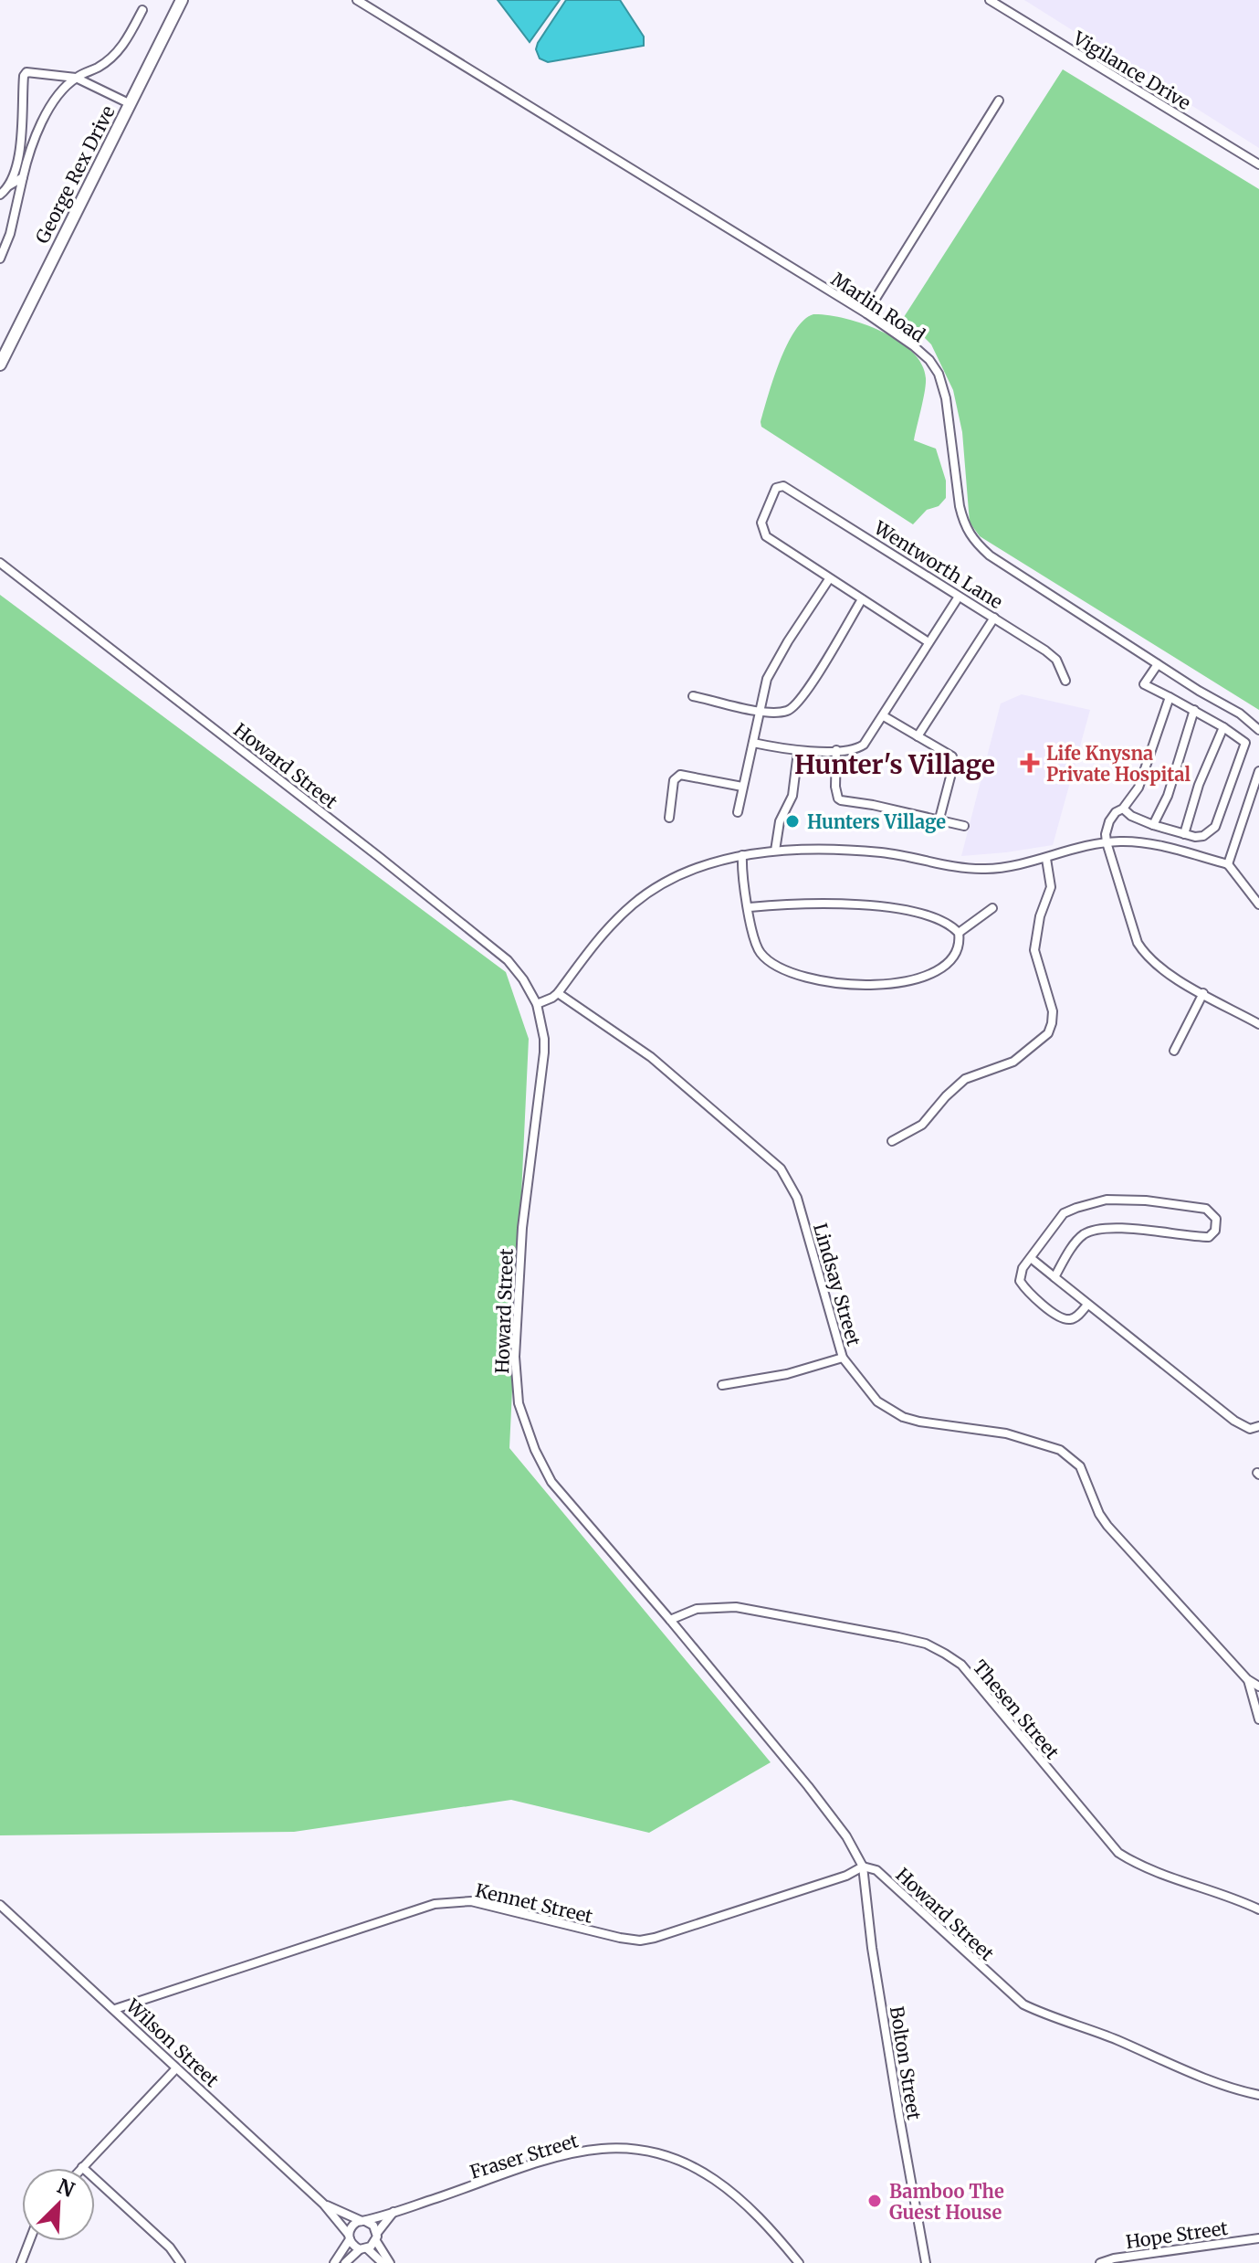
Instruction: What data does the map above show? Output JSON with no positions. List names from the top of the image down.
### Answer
{
  "streets": {
    "street": [
      "Vigilance Drive",
      "George Rex Drive",
      "Marlin Road",
      "Wentworth Lane",
      "Howard Street",
      "Lindsay Street",
      "Thesen Street",
      "Kennet Street",
      "Wilson Street",
      "Bolton Street",
      "Fraser Street",
      "Hope Street"
    ]
  },
  "crossings": [
    ["Howard Street", "Thesen Street"],
    ["Howard Street", "Kennet Street"],
    ["Howard Street", "Bolton Street"],
    ["Kennet Street", "Wilson Street"],
    ["Kennet Street", "Bolton Street"],
    ["Wilson Street", "Fraser Street"]
  ],
  "districts": ["Hunter's Village"],
  "places": {
    "health": ["Life Knysna Private Hospital"],
    "other": ["Hunters Village", "Bamboo The Guest House"]
  },
  "north": "top right"
}
